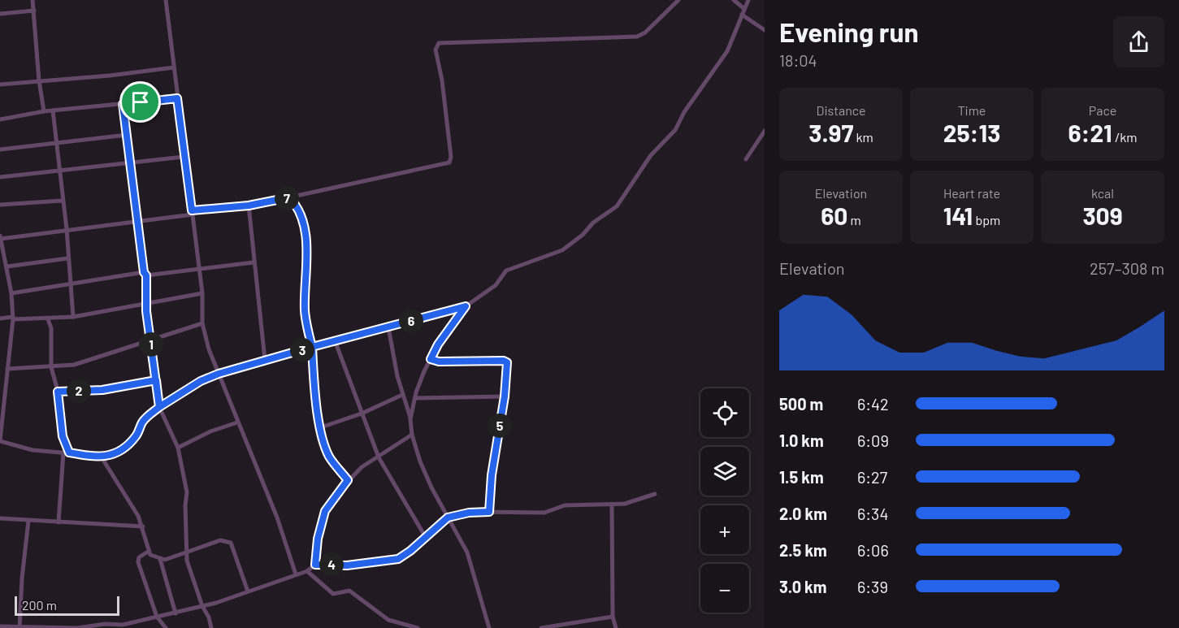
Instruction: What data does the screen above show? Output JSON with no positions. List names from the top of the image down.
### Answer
{
  "scale_bar": "200 m",
  "page": {
    "heading": ["Evening run", "18:04"],
    "stats": [
      ["Distance", "3.97 km"],
      ["Time", "25:13"],
      ["Pace", "6:21 /km"],
      ["Elevation", "60 m"],
      ["Heart rate", "141 bpm"],
      ["kcal", "309"]
    ],
    "pins": [
      "7",
      "6",
      "1",
      "3",
      "2",
      "5",
      "4"
    ],
    "chart": ["Elevation", "257–308 m"],
    "list": [
      {
        "name": "500 m",
        "note": "6:42"
      },
      {
        "name": "1.0 km",
        "note": "6:09"
      },
      {
        "name": "1.5 km",
        "note": "6:27"
      },
      {
        "name": "2.0 km",
        "note": "6:34"
      },
      {
        "name": "2.5 km",
        "note": "6:06"
      },
      {
        "name": "3.0 km",
        "note": "6:39"
      }
    ],
    "map_buttons": ["+", "−"],
    "scale": "200 m"
  }
}
